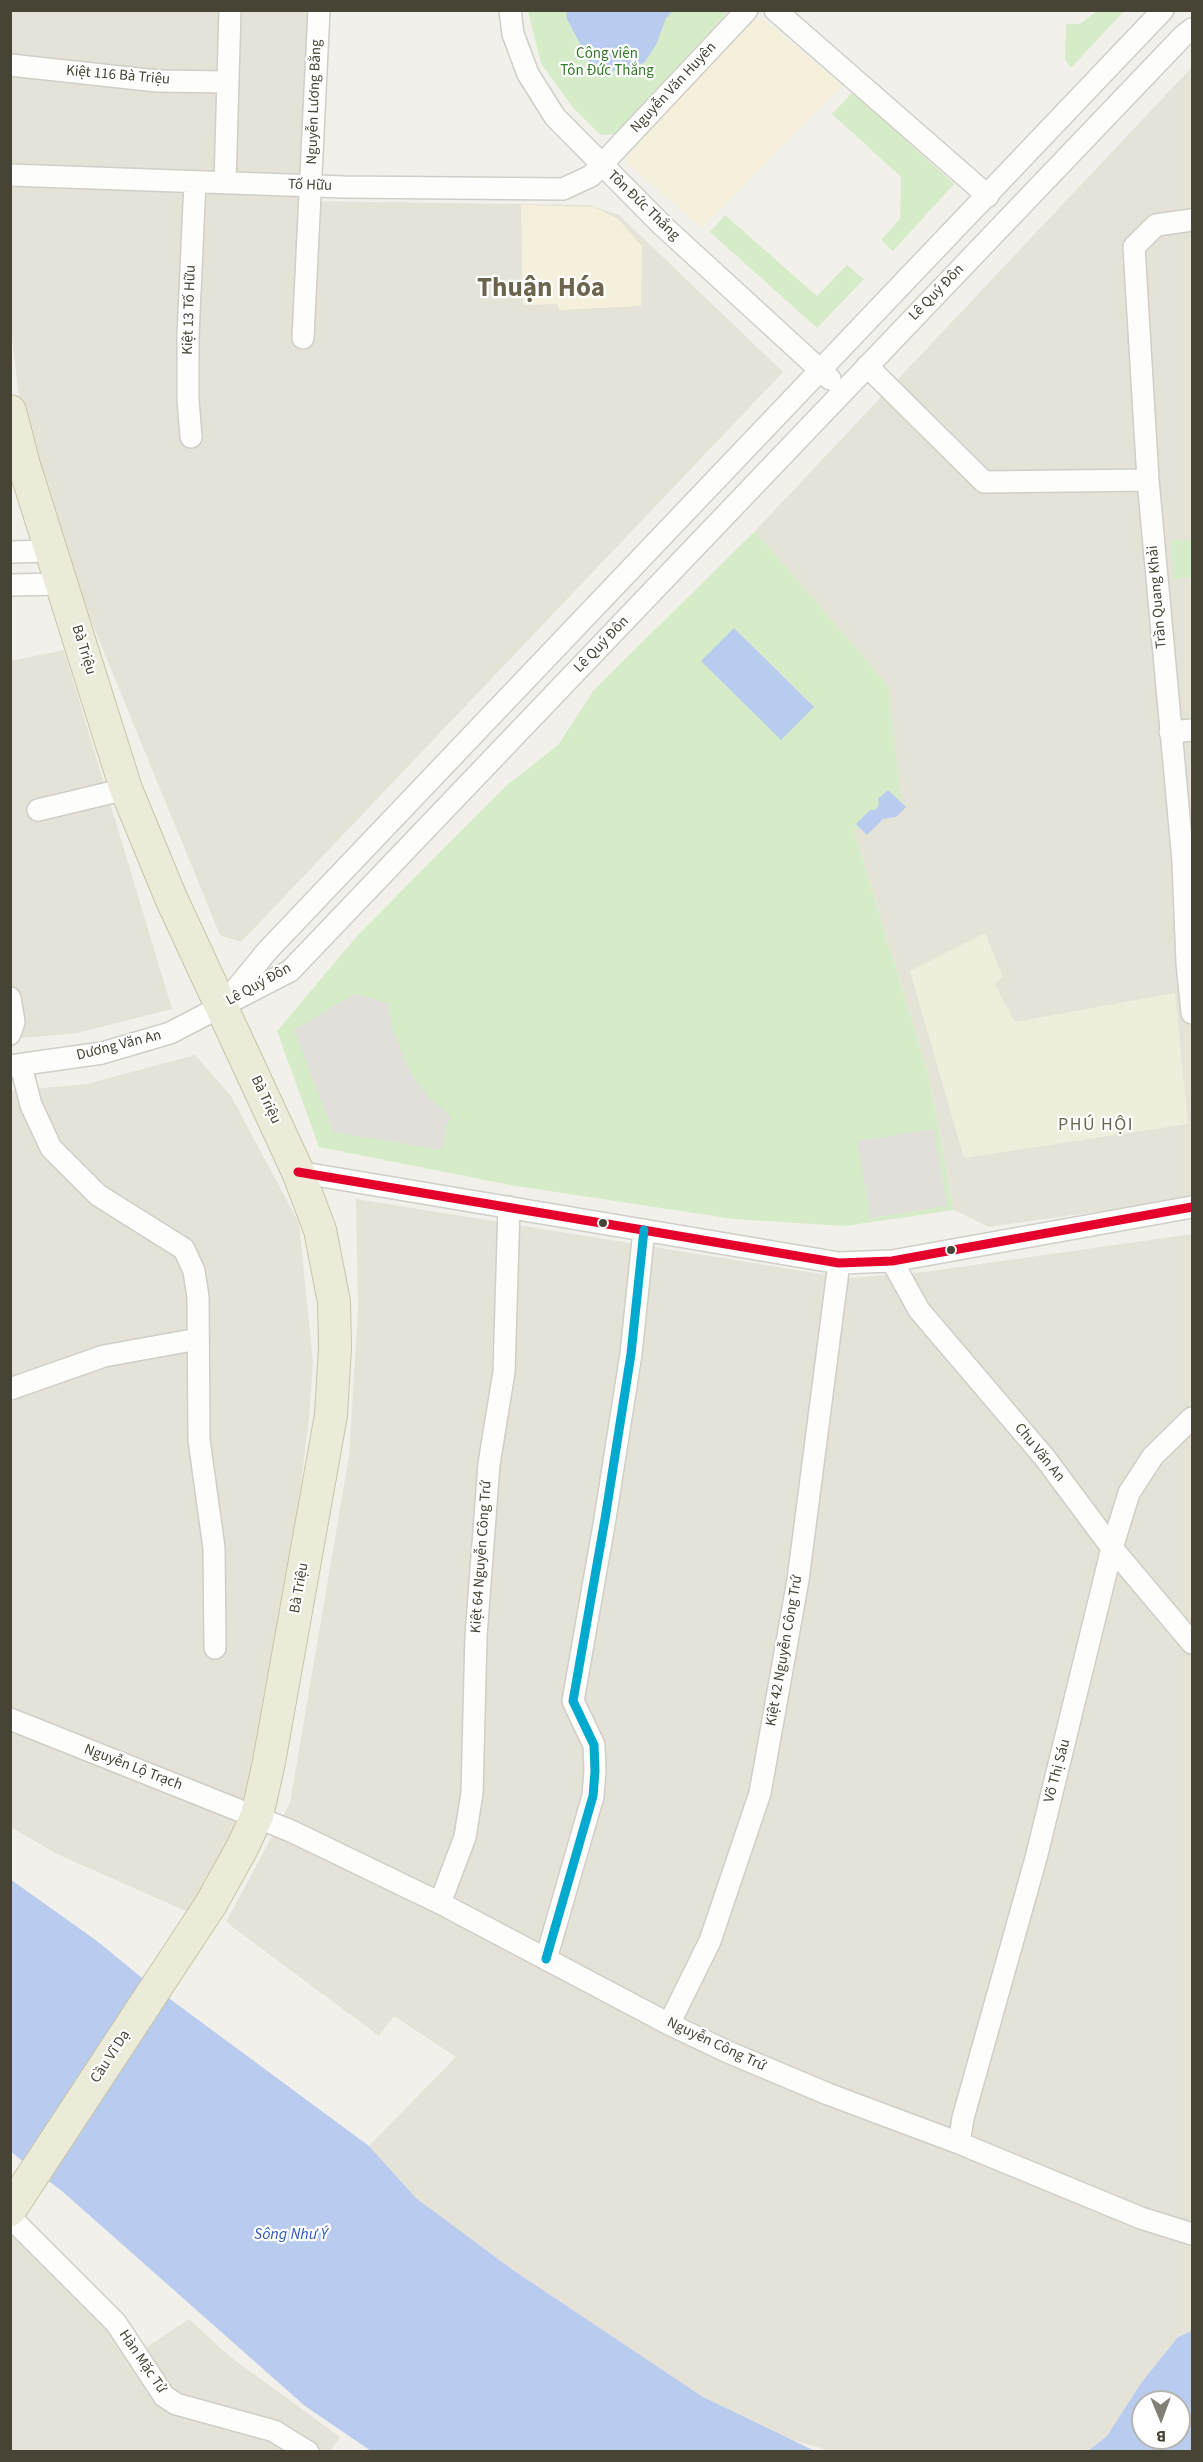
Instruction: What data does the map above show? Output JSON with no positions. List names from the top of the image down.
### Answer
{
  "streets": {
    "highway": ["Bà Triệu", "Cầu Vĩ Dạ"],
    "street": [
      "Kiệt 116 Bà Triệu",
      "Nguyễn Văn Huyên",
      "Nguyễn Lương Bằng",
      "Tố Hữu",
      "Tôn Đức Thắng",
      "Lê Quý Đôn",
      "Kiệt 13 Tố Hữu",
      "Trần Quang Khải",
      "Dương Văn An",
      "Chu Văn An",
      "Kiệt 64 Nguyễn Công Trứ",
      "Kiệt 42 Nguyễn Công Trứ",
      "Nguyễn Lộ Trạch",
      "Võ Thị Sáu",
      "Nguyễn Công Trứ",
      "Hàn Mặc Tử"
    ]
  },
  "crossings": [
    ["Nguyễn Văn Huyên", "Tố Hữu"],
    ["Nguyễn Văn Huyên", "Tôn Đức Thắng"],
    ["Nguyễn Lương Bằng", "Tố Hữu"],
    ["Tố Hữu", "Tôn Đức Thắng"],
    ["Tố Hữu", "Kiệt 13 Tố Hữu"],
    ["Tôn Đức Thắng", "Lê Quý Đôn"],
    ["Lê Quý Đôn", "Bà Triệu"],
    ["Lê Quý Đôn", "Dương Văn An"],
    ["Bà Triệu", "Dương Văn An"],
    ["Bà Triệu", "Nguyễn Lộ Trạch"],
    ["Bà Triệu", "Nguyễn Công Trứ"],
    ["Bà Triệu", "Cầu Vĩ Dạ"],
    ["Chu Văn An", "Võ Thị Sáu"],
    ["Kiệt 64 Nguyễn Công Trứ", "Nguyễn Công Trứ"],
    ["Kiệt 42 Nguyễn Công Trứ", "Nguyễn Công Trứ"],
    ["Nguyễn Lộ Trạch", "Nguyễn Công Trứ"],
    ["Võ Thị Sáu", "Nguyễn Công Trứ"]
  ],
  "districts": ["Thuận Hóa", "PHÚ HỘI"],
  "water": ["Sông Như Ý"],
  "parks": ["Công viên Tôn Đức Thắng"],
  "north": "bottom"
}
